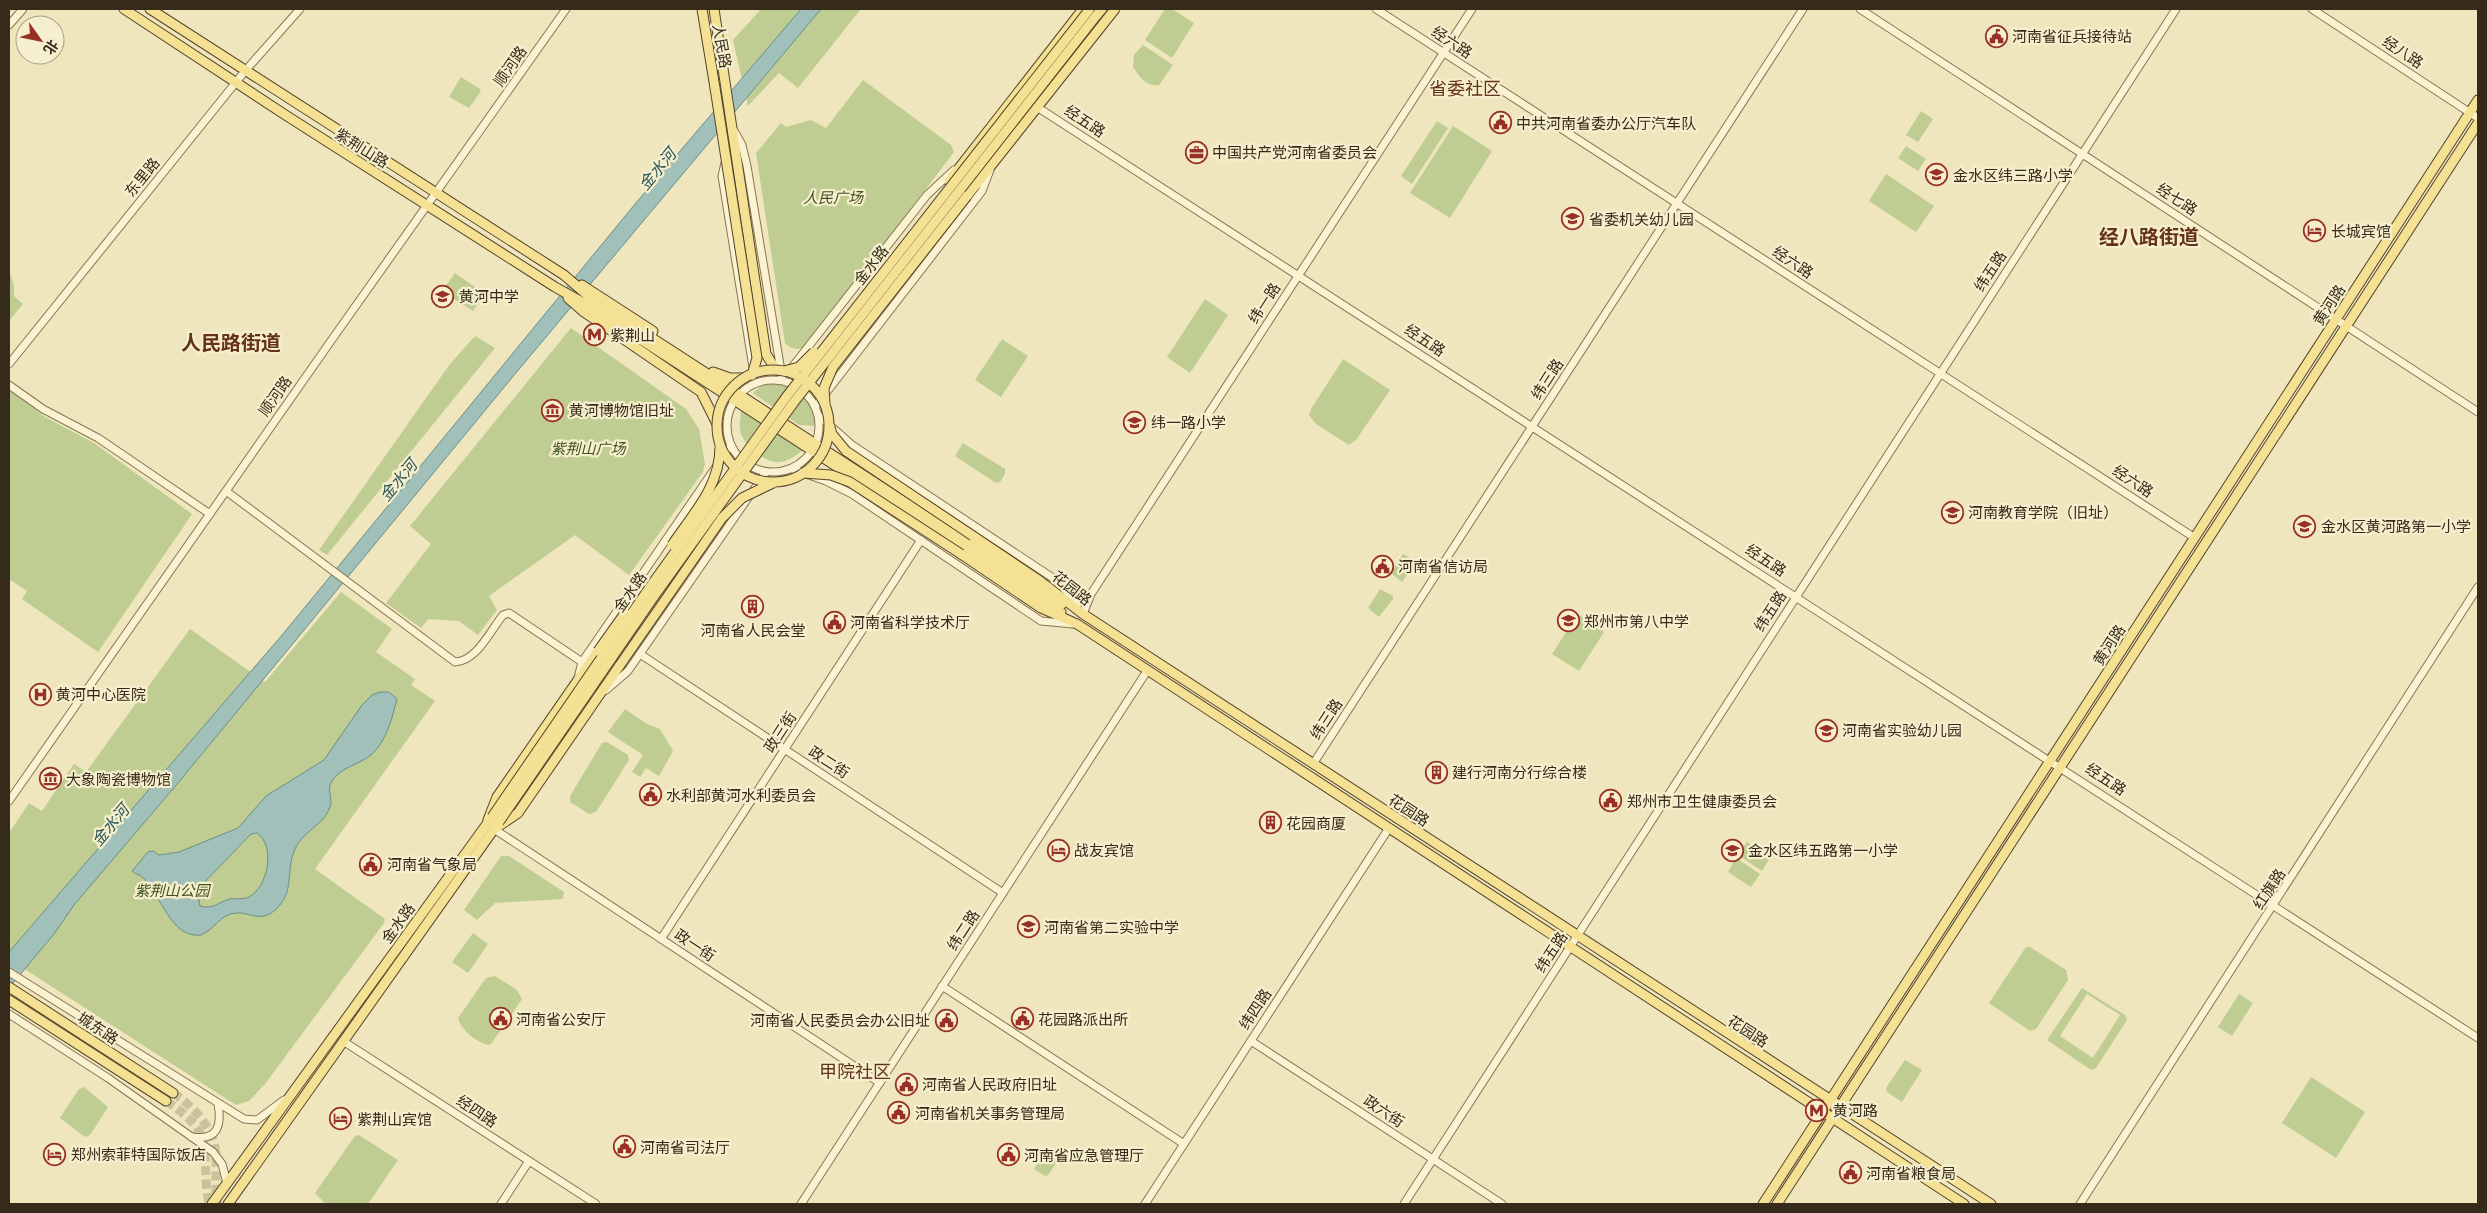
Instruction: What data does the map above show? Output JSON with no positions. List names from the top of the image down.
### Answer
{
  "streets": {
    "main road": [
      "人民路",
      "紫荆山路",
      "金水路",
      "黄河路",
      "花园路",
      "城东路"
    ],
    "street": [
      "经六路",
      "经八路",
      "顺河路",
      "经五路",
      "东里路",
      "经七路",
      "纬五路",
      "纬一路",
      "纬三路",
      "政三街",
      "政二街",
      "红旗路",
      "纬二路",
      "政一街",
      "纬四路",
      "经四路",
      "政六街"
    ]
  },
  "crossings": [
    ["经六路", "纬五路"],
    ["经六路", "纬一路"],
    ["经六路", "黄河路"],
    ["经六路", "纬三路"],
    ["经八路", "黄河路"],
    ["顺河路", "紫荆山路"],
    ["经五路", "纬五路"],
    ["经五路", "纬一路"],
    ["经五路", "黄河路"],
    ["经五路", "纬三路"],
    ["经五路", "红旗路"],
    ["紫荆山路", "东里路"],
    ["经七路", "纬五路"],
    ["经七路", "黄河路"],
    ["金水路", "政一街"],
    ["金水路", "经四路"],
    ["纬五路", "花园路"],
    ["纬五路", "政六街"],
    ["纬一路", "花园路"],
    ["黄河路", "花园路"],
    ["纬三路", "花园路"],
    ["花园路", "纬二路"],
    ["花园路", "纬四路"],
    ["政三街", "政二街"],
    ["政三街", "政一街"],
    ["政二街", "纬二路"],
    ["纬二路", "政一街"],
    ["纬四路", "政六街"]
  ],
  "districts": [
    "省委社区",
    "经八路街道",
    "人民路街道",
    "甲院社区"
  ],
  "water": ["金水河"],
  "parks": ["人民广场", "紫荆山广场", "紫荆山公园"],
  "places": {
    "public building": [
      "河南省征兵接待站",
      "中共河南省委办公厅汽车队",
      "河南省信访局",
      "河南省科学技术厅",
      "水利部黄河水利委员会",
      "郑州市卫生健康委员会",
      "河南省气象局",
      "河南省公安厅",
      "花园路派出所",
      "河南省人民委员会办公旧址",
      "河南省人民政府旧址",
      "河南省机关事务管理局",
      "河南省司法厅",
      "河南省应急管理厅",
      "河南省粮食局"
    ],
    "office": ["中国共产党河南省委员会"],
    "school or university": [
      "金水区纬三路小学",
      "省委机关幼儿园",
      "黄河中学",
      "纬一路小学",
      "河南教育学院（旧址）",
      "金水区黄河路第一小学",
      "郑州市第八中学",
      "河南省实验幼儿园",
      "金水区纬五路第一小学",
      "河南省第二实验中学"
    ],
    "hotel": [
      "长城宾馆",
      "战友宾馆",
      "紫荆山宾馆",
      "郑州索菲特国际饭店"
    ],
    "metro station": ["紫荆山", "黄河路"],
    "museum": ["黄河博物馆旧址", "大象陶瓷博物馆"],
    "building": ["河南省人民会堂", "建行河南分行综合楼", "花园商厦"],
    "hospital": ["黄河中心医院"]
  },
  "north": "bottom right"
}
